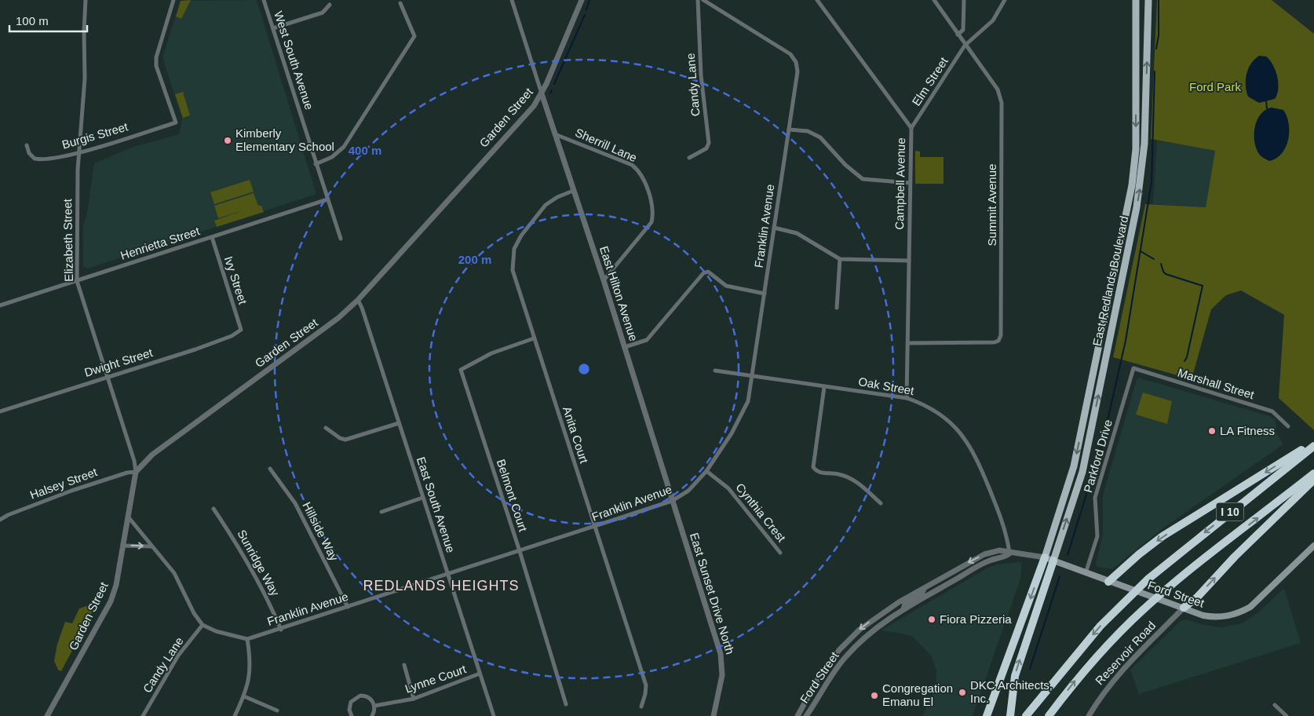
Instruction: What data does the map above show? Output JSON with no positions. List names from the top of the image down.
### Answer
{
  "streets": {
    "highway": ["I 10"],
    "main road": ["East Redlands Boulevard", "Ford Street"],
    "street": [
      "West South Avenue",
      "Elm Street",
      "Candy Lane",
      "Garden Street",
      "Burgis Street",
      "Sherrill Lane",
      "Campbell Avenue",
      "Summit Avenue",
      "Franklin Avenue",
      "Elizabeth Street",
      "Henrietta Street",
      "Ivy Street",
      "East Hilton Avenue",
      "Dwight Street",
      "Marshall Street",
      "Oak Street",
      "Anita Court",
      "Parkford Drive",
      "Halsey Street",
      "Belmont Court",
      "East South Avenue",
      "Cynthia Crest",
      "Hillside Way",
      "Sunridge Way",
      "East Sunset Drive North",
      "Reservoir Road",
      "Lynne Court"
    ]
  },
  "crossings": [
    ["West South Avenue", "Henrietta Street"],
    ["Elm Street", "Campbell Avenue"],
    ["Elm Street", "Summit Avenue"],
    ["Candy Lane", "Franklin Avenue"],
    ["Garden Street", "Elizabeth Street"],
    ["Garden Street", "East Hilton Avenue"],
    ["Garden Street", "Halsey Street"],
    ["Garden Street", "East South Avenue"],
    ["Burgis Street", "Elizabeth Street"],
    ["Sherrill Lane", "East Hilton Avenue"],
    ["Campbell Avenue", "Summit Avenue"],
    ["Campbell Avenue", "Oak Street"],
    ["Franklin Avenue", "East Hilton Avenue"],
    ["Franklin Avenue", "Oak Street"],
    ["Franklin Avenue", "Anita Court"],
    ["Franklin Avenue", "Belmont Court"],
    ["Franklin Avenue", "East South Avenue"],
    ["Franklin Avenue", "Cynthia Crest"],
    ["Franklin Avenue", "Hillside Way"],
    ["Franklin Avenue", "Sunridge Way"],
    ["Franklin Avenue", "East Sunset Drive North"],
    ["Elizabeth Street", "Henrietta Street"],
    ["Elizabeth Street", "Dwight Street"],
    ["Elizabeth Street", "Halsey Street"],
    ["Henrietta Street", "Ivy Street"],
    ["Ivy Street", "Dwight Street"],
    ["East Redlands Boulevard", "Ford Street"],
    ["East Hilton Avenue", "Anita Court"],
    ["East Hilton Avenue", "East Sunset Drive North"],
    ["Marshall Street", "Parkford Drive"],
    ["Oak Street", "Ford Street"],
    ["Anita Court", "Belmont Court"],
    ["Parkford Drive", "Ford Street"],
    ["East South Avenue", "Lynne Court"],
    ["Ford Street", "Reservoir Road"]
  ],
  "districts": ["REDLANDS HEIGHTS"],
  "parks": ["Ford Park"],
  "places": [
    "Kimberly Elementary School",
    "LA Fitness",
    "Fiora Pizzeria",
    "DKC Architects, Inc.",
    "Congregation Emanu El"
  ],
  "scale_bar": "100 m",
  "rings": ["400 m", "200 m"]
}
